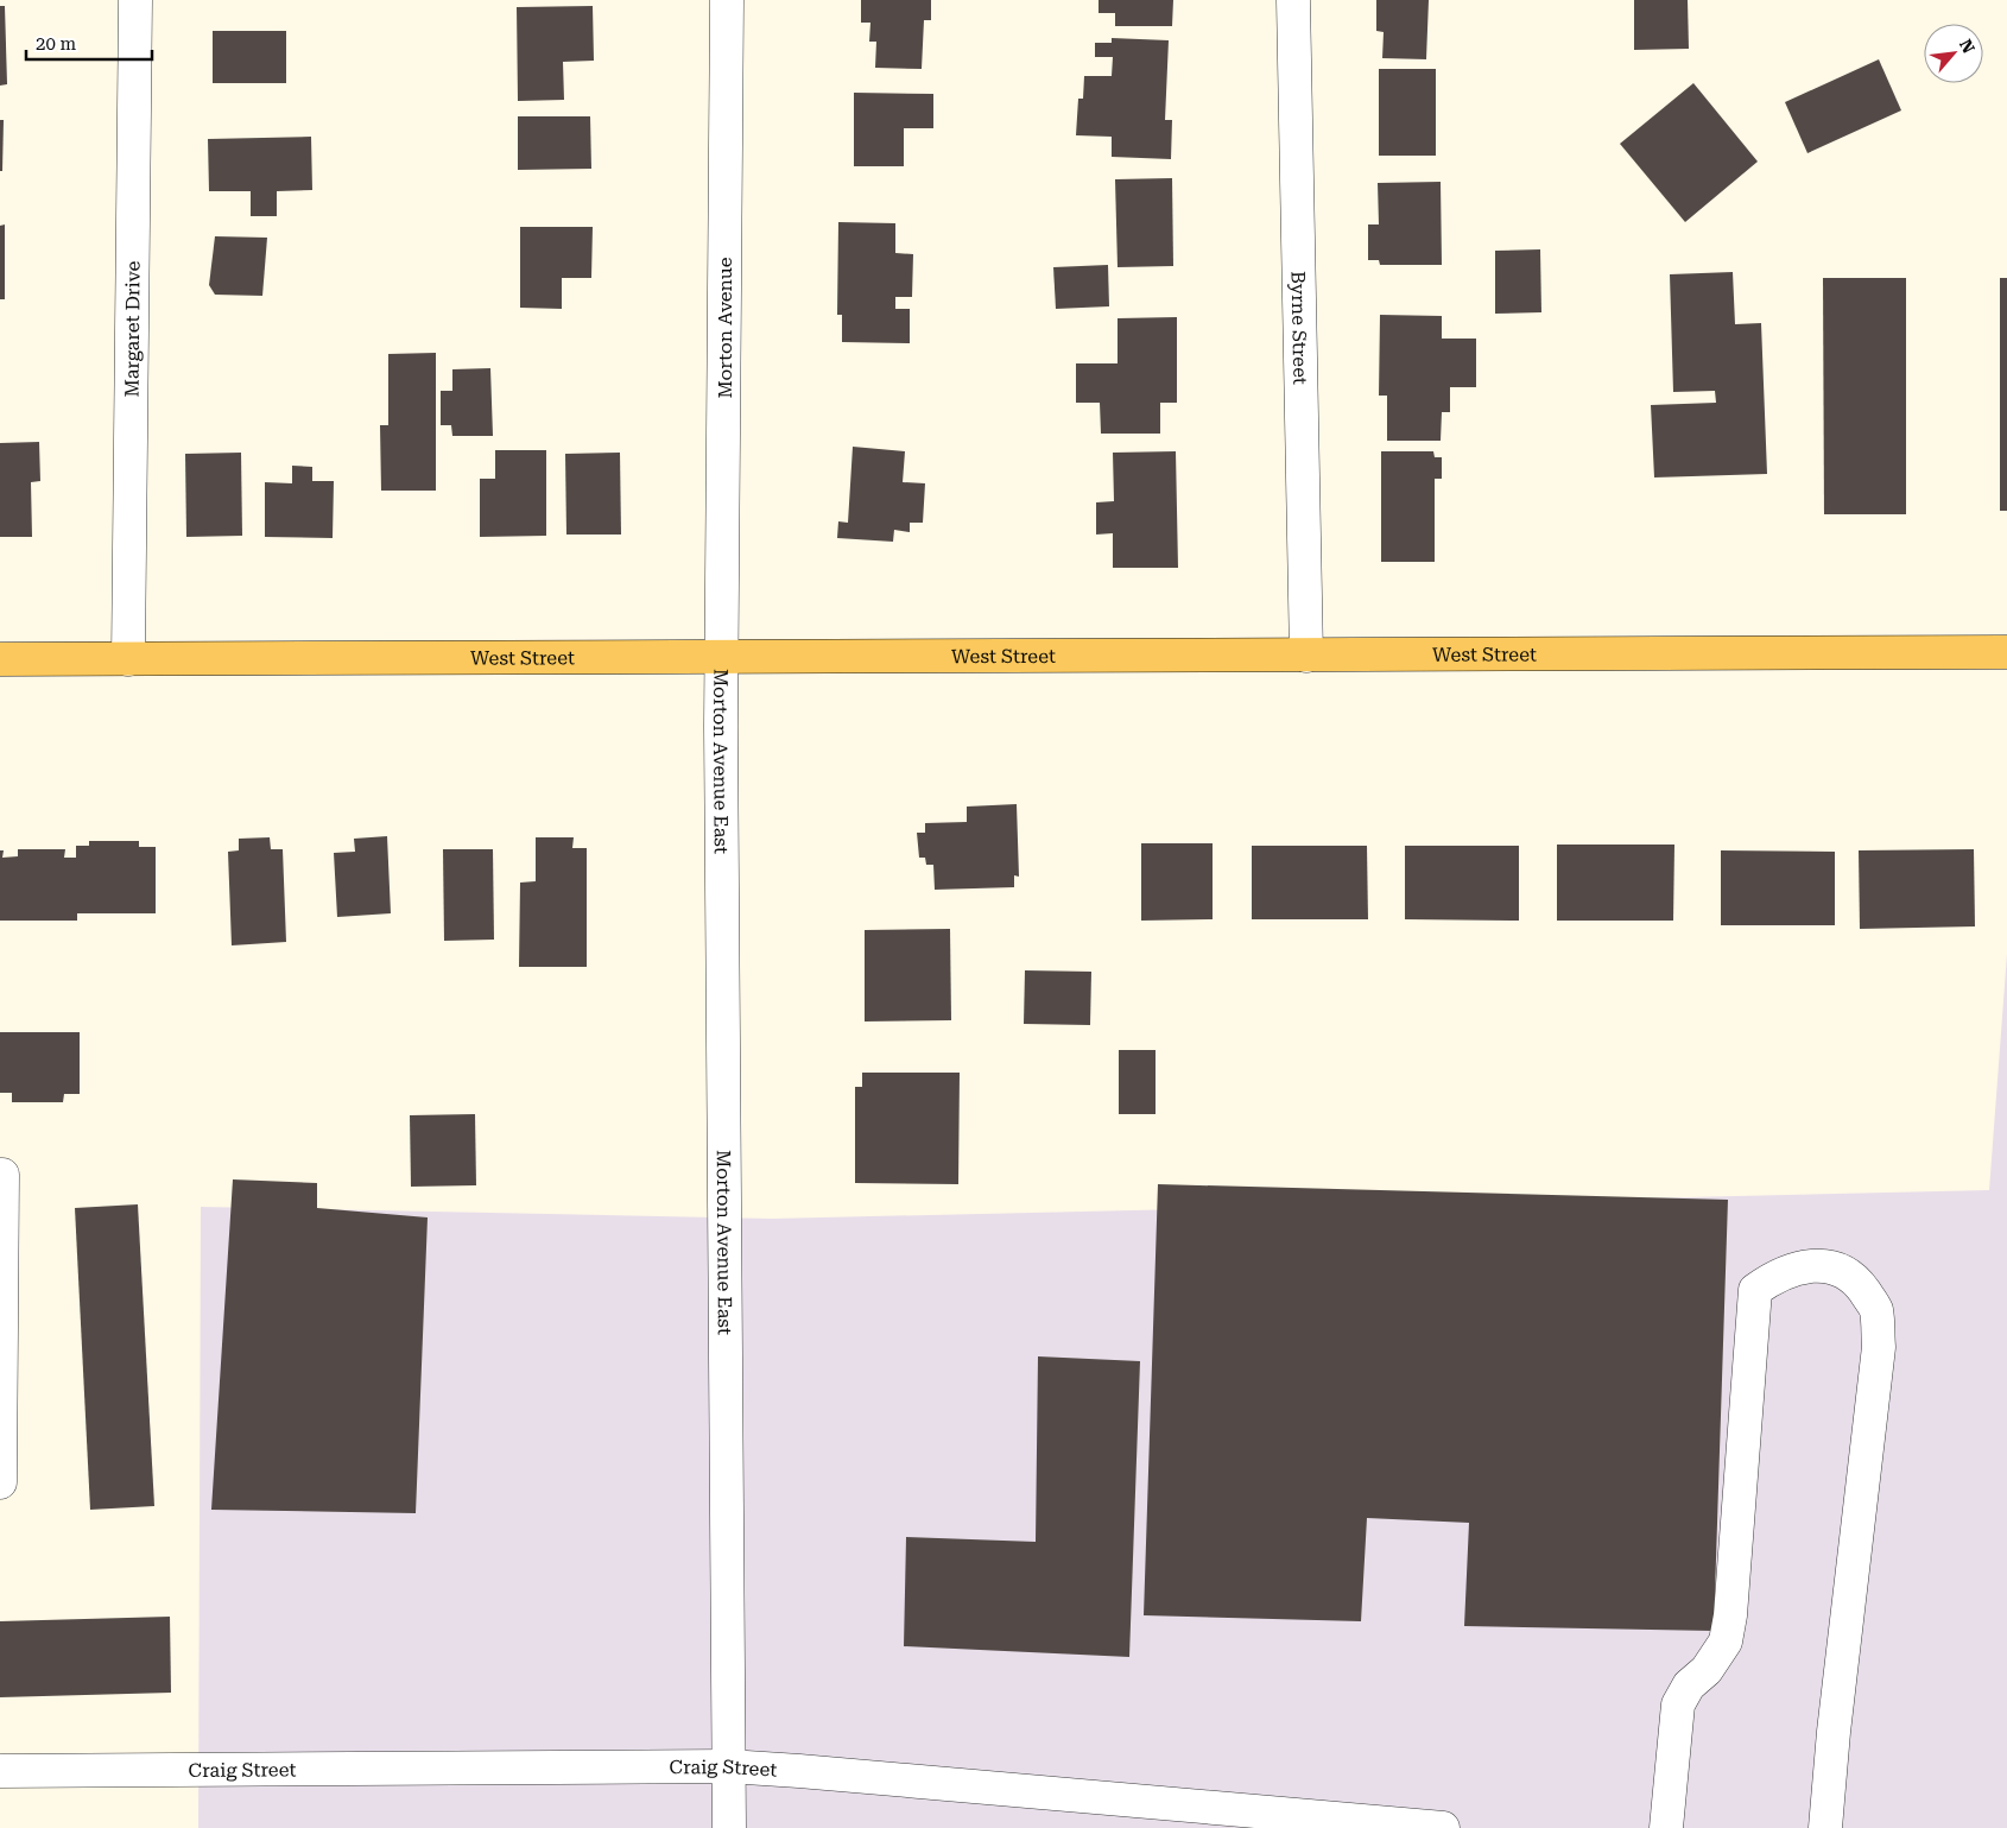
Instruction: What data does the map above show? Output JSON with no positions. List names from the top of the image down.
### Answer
{
  "streets": {
    "main road": ["West Street"],
    "street": [
      "Morton Avenue",
      "Byrne Street",
      "Margaret Drive",
      "Morton Avenue East",
      "Craig Street"
    ]
  },
  "crossings": [
    ["Morton Avenue", "West Street"],
    ["Morton Avenue", "Morton Avenue East"],
    ["Byrne Street", "West Street"],
    ["Margaret Drive", "West Street"],
    ["West Street", "Morton Avenue East"],
    ["Morton Avenue East", "Craig Street"]
  ],
  "scale_bar": "20 m",
  "north": "top right"
}
